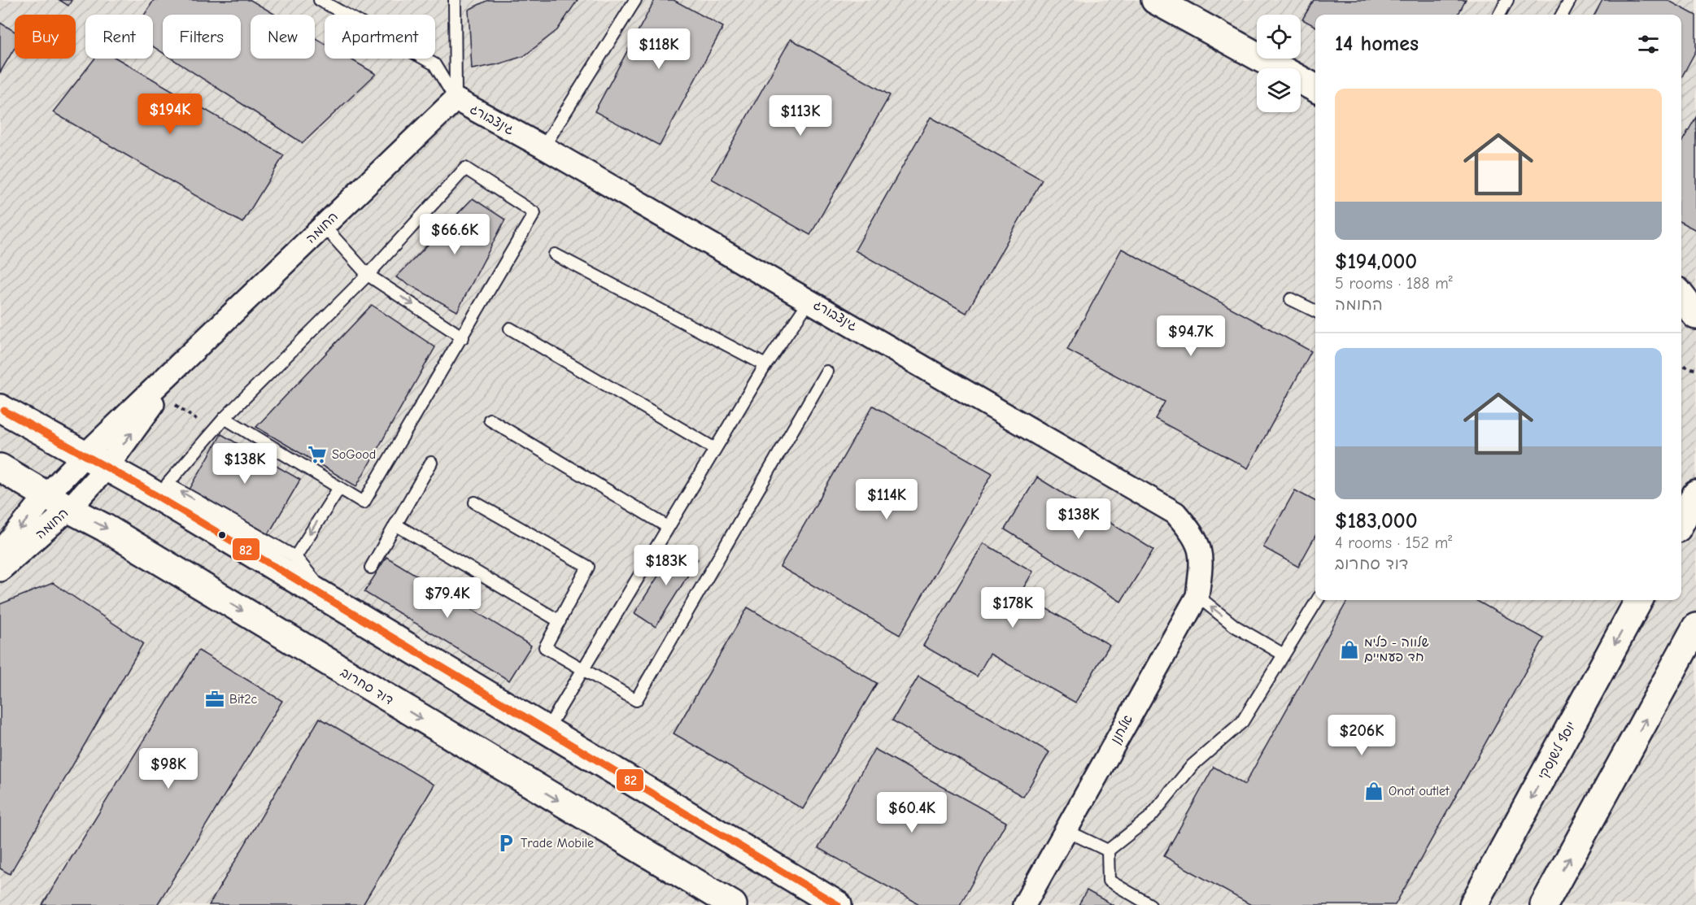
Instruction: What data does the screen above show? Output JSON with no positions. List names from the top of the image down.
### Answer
{
  "streets": {
    "street": [
      "גינצבורג",
      "החומה",
      "דוד סחרוב",
      "אלחנן",
      "יוסף לישנסקי"
    ]
  },
  "crossings": [
    ["גינצבורג", "החומה"],
    ["גינצבורג", "אלחנן"],
    ["החומה", "דוד סחרוב"]
  ],
  "places": {
    "supermarket": ["SoGood"],
    "shop": ["שלווה - כלימ חד פעמיים", "Onot outlet"],
    "office": ["Bit2c"],
    "parking": ["Trade Mobile"]
  },
  "lines": ["transit line 82"],
  "page": {
    "chip": [
      "Buy",
      "Rent",
      "Filters",
      "New",
      "Apartment"
    ],
    "heading": "14 homes",
    "price": [
      "$118K",
      "$194K",
      "$113K",
      "$66.6K",
      "$94.7K",
      "$138K",
      "$114K",
      "$138K",
      "$183K",
      "$79.4K",
      "$178K",
      "$206K",
      "$98K",
      "$60.4K"
    ],
    "list": [
      {
        "name": "$194,000",
        "note": "5 rooms · 188 m² · החומה"
      },
      {
        "name": "$183,000",
        "note": "4 rooms · 152 m² · דוד סחרוב"
      }
    ]
  }
}
